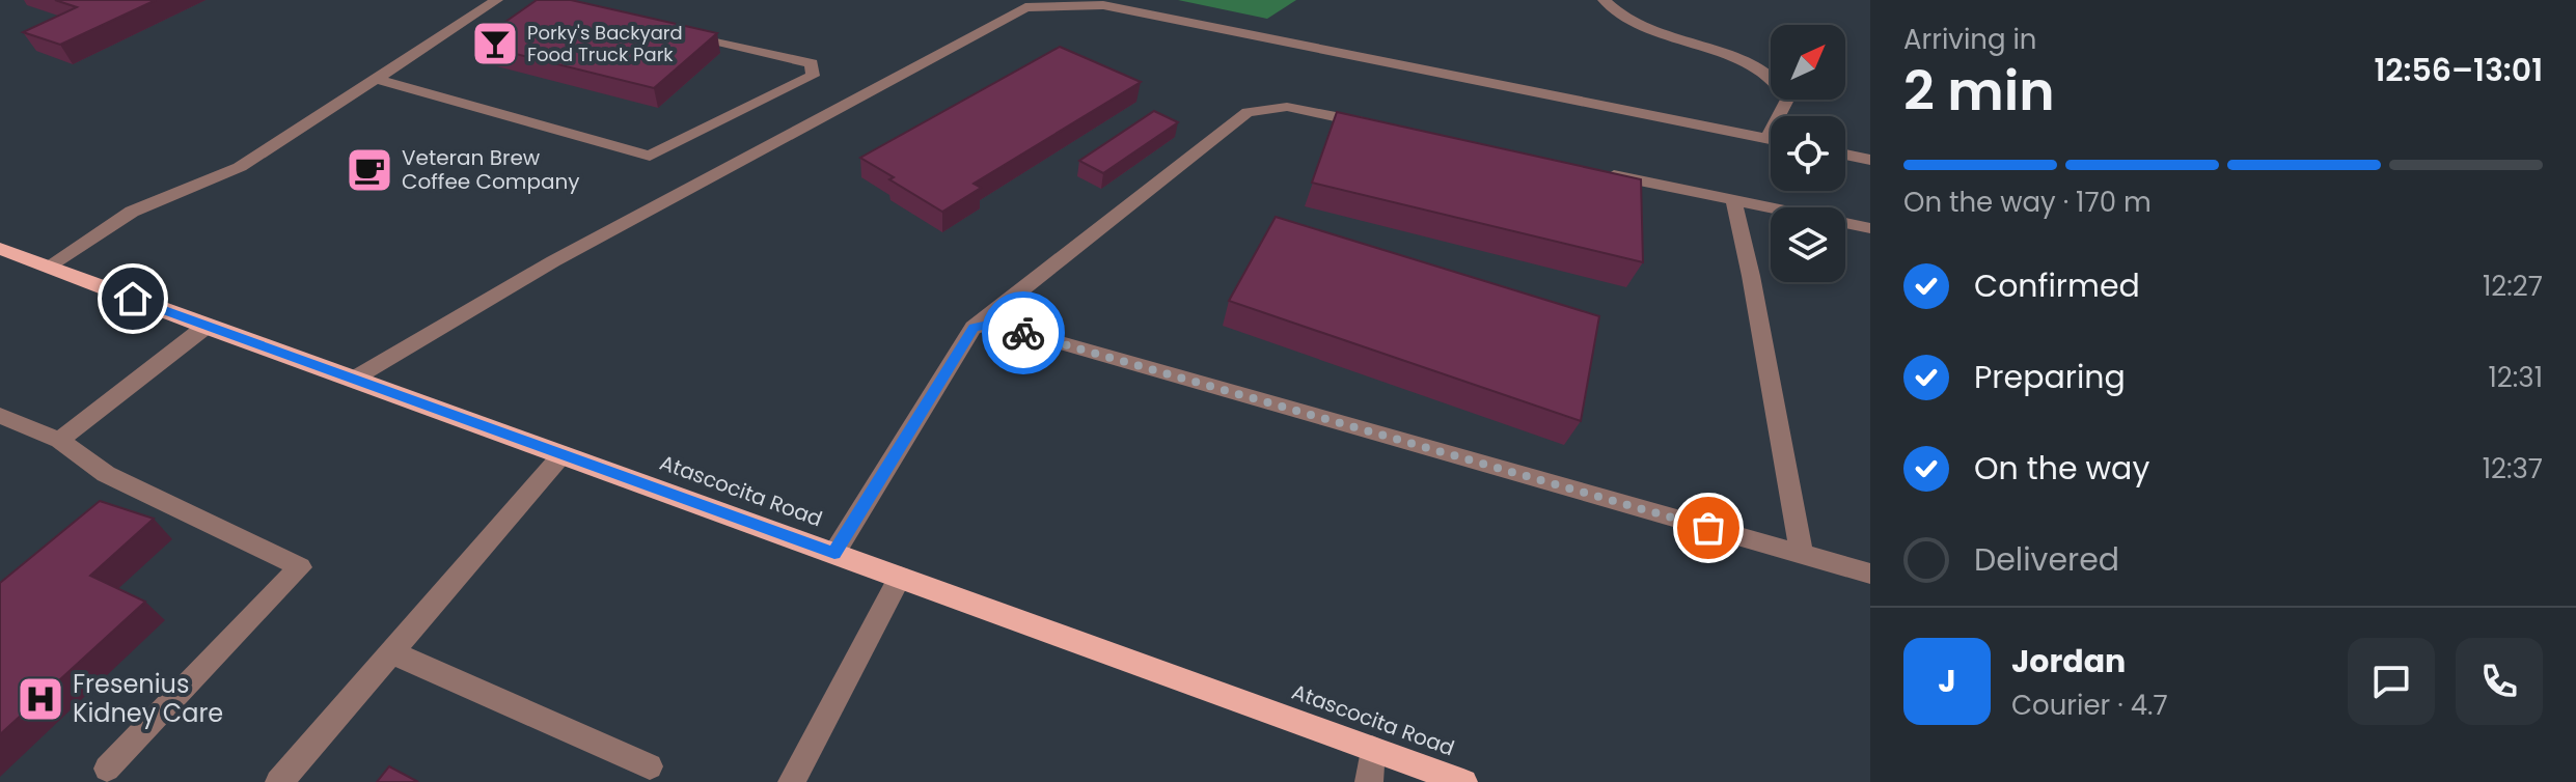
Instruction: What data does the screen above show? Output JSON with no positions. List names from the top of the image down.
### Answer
{
  "streets": {
    "main road": ["Atascocita Road"]
  },
  "places": {
    "bar": ["Porky's Backyard Food Truck Park"],
    "cafe": ["Veteran Brew Coffee Company"],
    "hospital": ["Fresenius Kidney Care"]
  },
  "north": "top right",
  "page": {
    "heading": ["2 min", "Arriving in", "12:56–13:01"],
    "panel": ["Jordan", "Courier · 4.7"],
    "bar": "On the way · 170 m",
    "list": [
      ["Confirmed", "12:27"],
      ["Preparing", "12:31"],
      ["On the way", "12:37"],
      "Delivered"
    ],
    "round": "J"
  }
}
